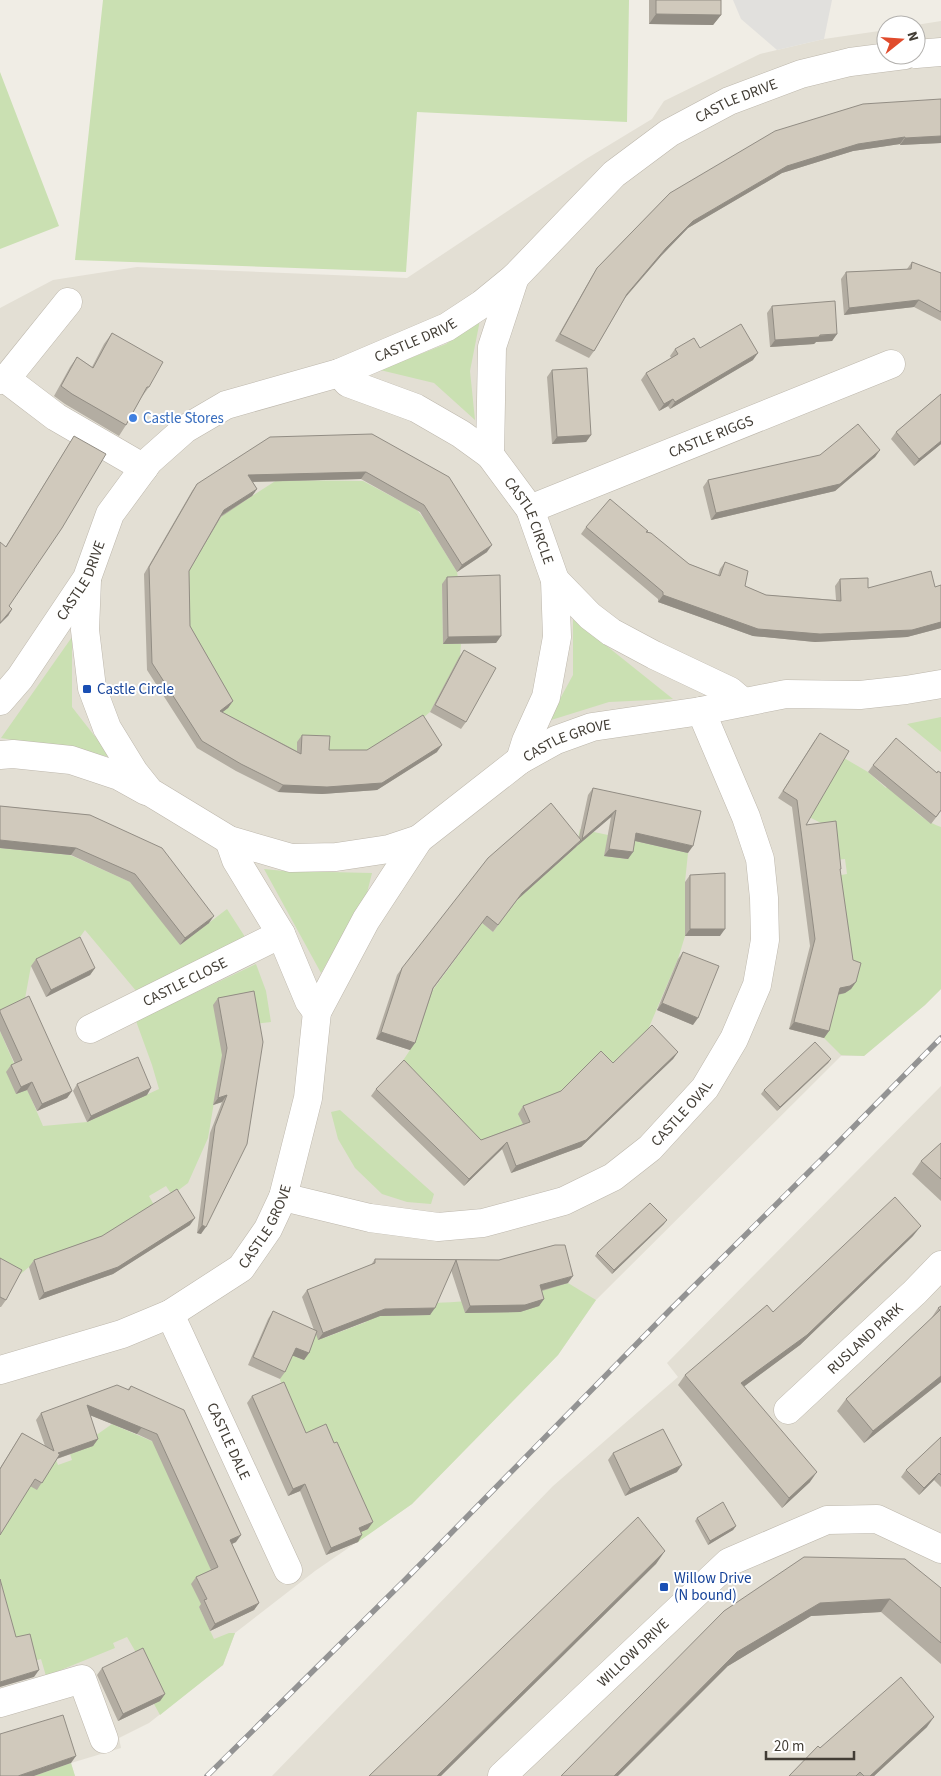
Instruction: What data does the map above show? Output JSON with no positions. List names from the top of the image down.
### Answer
{
  "streets": {
    "street": [
      "CASTLE DRIVE",
      "CASTLE RIGGS",
      "CASTLE CIRCLE",
      "CASTLE GROVE",
      "CASTLE CLOSE",
      "CASTLE OVAL",
      "RUSLAND PARK",
      "CASTLE DALE",
      "WILLOW DRIVE"
    ]
  },
  "crossings": [
    ["CASTLE DRIVE", "CASTLE CIRCLE"],
    ["CASTLE RIGGS", "CASTLE CIRCLE"],
    ["CASTLE CIRCLE", "CASTLE GROVE"],
    ["CASTLE GROVE", "CASTLE OVAL"],
    ["CASTLE GROVE", "CASTLE DALE"]
  ],
  "places": {
    "other": ["Castle Stores"],
    "transit": ["Castle Circle", "Willow Drive (N bound)"]
  },
  "scale_bar": "20 m",
  "north": "right"
}
